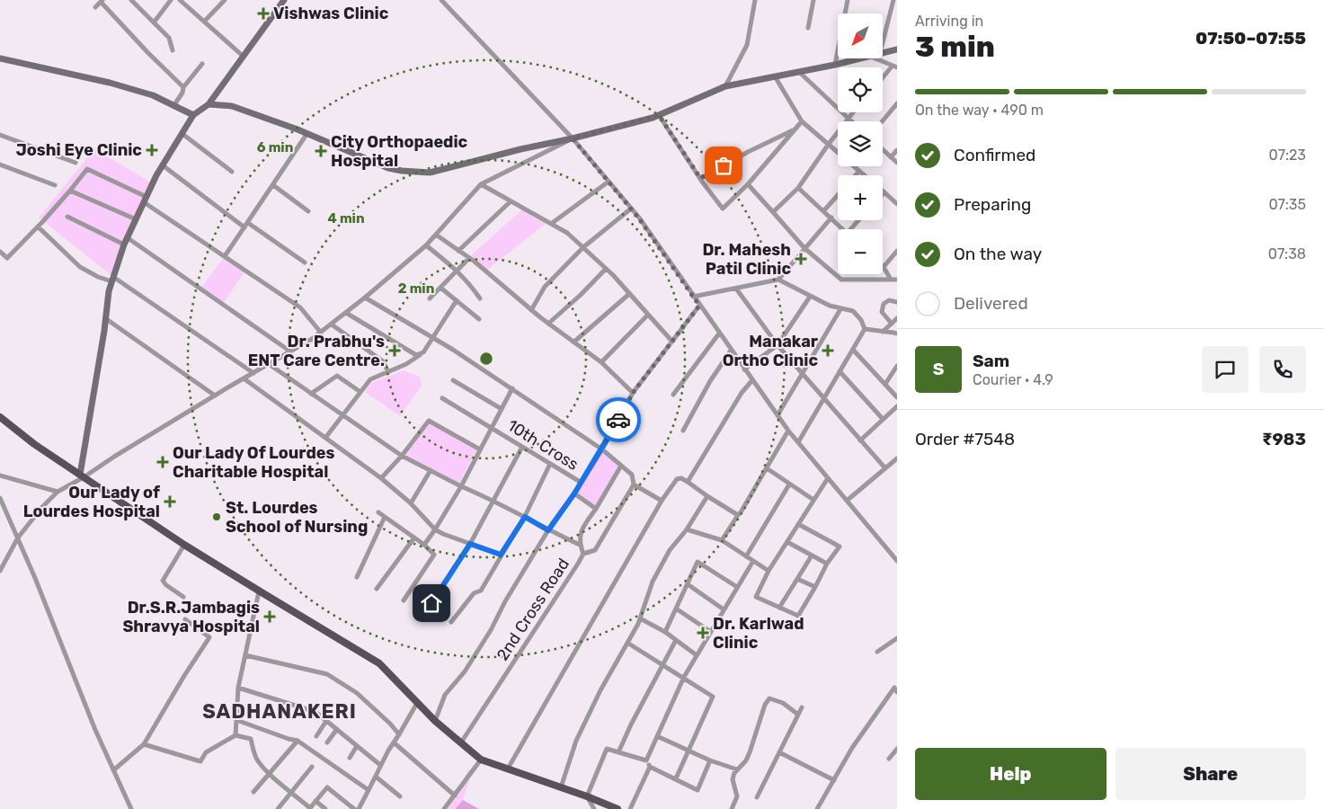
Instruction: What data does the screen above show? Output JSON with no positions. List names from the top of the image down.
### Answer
{
  "streets": {
    "street": ["10th Cross", "2nd Cross Road"]
  },
  "districts": ["SADHANAKERI"],
  "places": {
    "health": [
      "Vishwas Clinic",
      "Joshi Eye Clinic",
      "City Orthopaedic Hospital",
      "Dr. Mahesh Patil Clinic",
      "Dr. Prabhu's ENT Care Centre.",
      "Manakar Ortho Clinic",
      "Our Lady Of Lourdes Charitable Hospital",
      "Our Lady of Lourdes Hospital",
      "Dr.S.R.Jambagis Shravya Hospital",
      "Dr. Karlwad Clinic"
    ],
    "other": ["St. Lourdes School of Nursing"]
  },
  "north": "bottom left",
  "page": {
    "heading": ["3 min", "Arriving in", "07:50–07:55"],
    "panel": [
      "Sam",
      "Courier · 4.9",
      "Order #7548",
      "₹983"
    ],
    "map_buttons": ["+", "−"],
    "bar": "On the way · 490 m",
    "list": [
      ["Confirmed", "07:23"],
      ["Preparing", "07:35"],
      ["On the way", "07:38"],
      "Delivered"
    ],
    "round": "S",
    "buttons": ["Help", "Share"]
  },
  "rings": ["6 min", "4 min", "2 min"]
}
